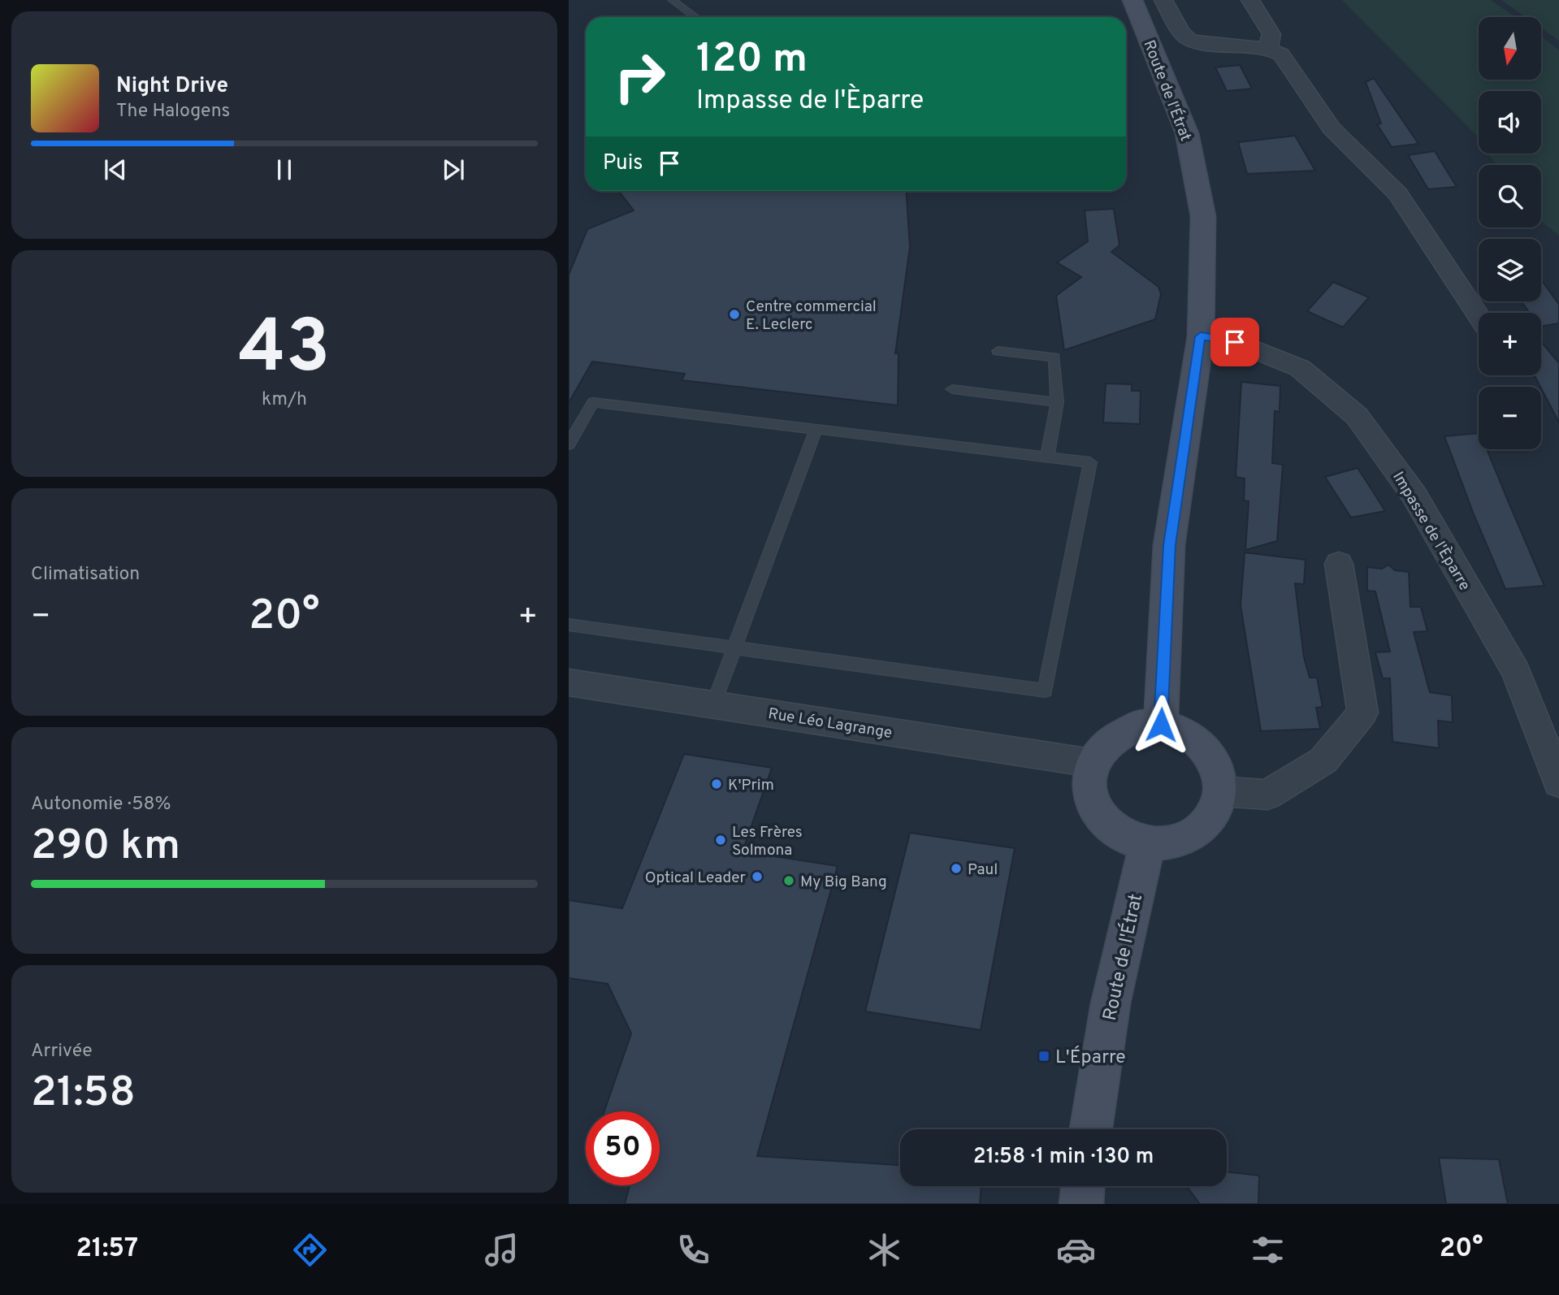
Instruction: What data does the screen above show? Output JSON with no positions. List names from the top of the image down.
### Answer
{
  "streets": {
    "main road": ["Route de l'Étrat"],
    "street": ["Impasse de l'Èparre", "Rue Léo Lagrange"]
  },
  "crossings": [
    ["Route de l'Étrat", "Impasse de l'Èparre"],
    ["Route de l'Étrat", "Rue Léo Lagrange"]
  ],
  "places": {
    "other": [
      "Centre commercial E. Leclerc",
      "K'Prim",
      "Les Frères Solmona",
      "Paul",
      "Optical Leader",
      "My Big Bang"
    ],
    "transit": ["L'Éparre"]
  },
  "north": "bottom",
  "page": {
    "map_buttons": ["+", "−"],
    "turn": ["120 m", "Impasse de l'Èparre"],
    "song": ["Night Drive", "The Halogens"],
    "then": "Puis",
    "tile": [
      ["43", "km/h"],
      "Climatisation",
      ["Autonomie · 58%", "290 km"],
      ["Arrivée", "21:58"]
    ],
    "heat": ["−", "20°", "+"],
    "limit": "50",
    "trip": "21:58 · 1 min · 130 m",
    "tabs": ["21:57", "20°"]
  }
}
